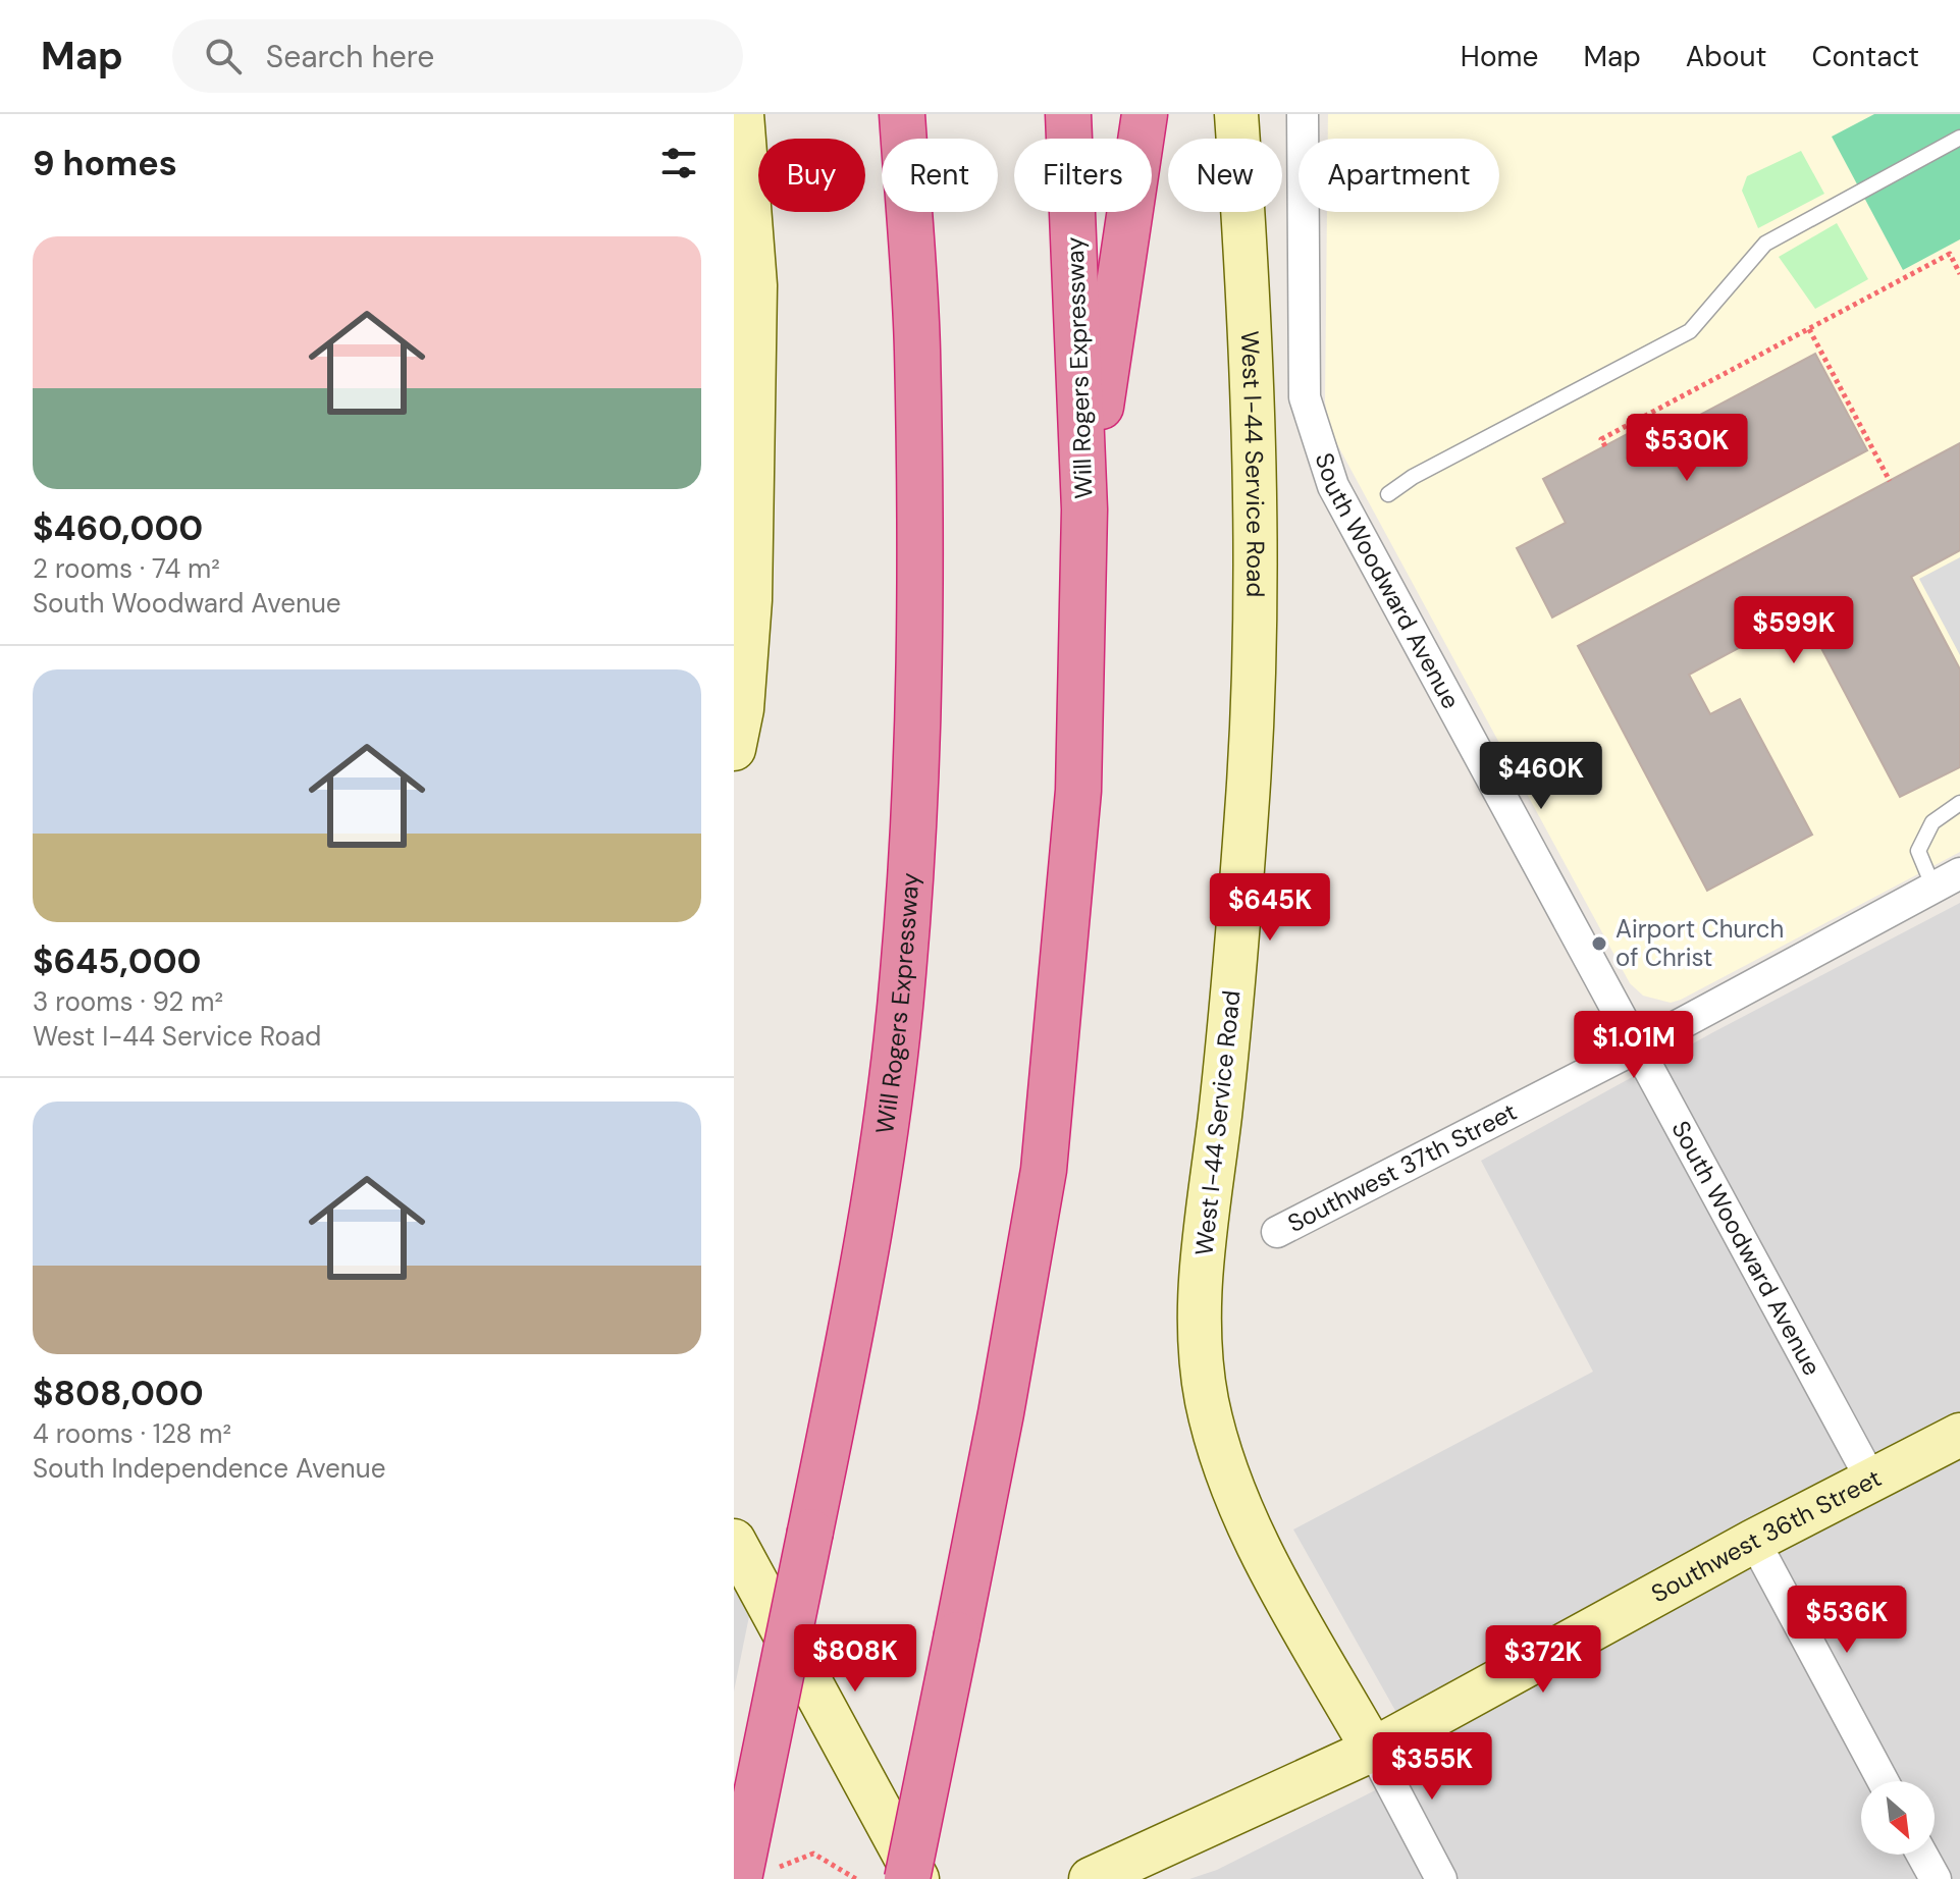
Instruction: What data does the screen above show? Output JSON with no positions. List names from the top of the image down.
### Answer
{
  "streets": {
    "highway": ["Will Rogers Expressway"],
    "street": [
      "West I-44 Service Road",
      "South Woodward Avenue",
      "Southwest 37th Street",
      "Southwest 36th Street"
    ]
  },
  "crossings": [
    ["West I-44 Service Road", "Southwest 36th Street"],
    ["South Woodward Avenue", "Southwest 37th Street"],
    ["South Woodward Avenue", "Southwest 36th Street"]
  ],
  "places": ["Airport Church of Christ"],
  "north": "bottom right",
  "page": {
    "header": "Map",
    "search": "Search here",
    "nav": [
      "Home",
      "Map",
      "About",
      "Contact"
    ],
    "heading": "9 homes",
    "chip": [
      "Buy",
      "Rent",
      "Filters",
      "New",
      "Apartment"
    ],
    "list": [
      {
        "name": "$460,000",
        "note": "2 rooms · 74 m² · South Woodward Avenue"
      },
      {
        "name": "$645,000",
        "note": "3 rooms · 92 m² · West I-44 Service Road"
      },
      {
        "name": "$808,000",
        "note": "4 rooms · 128 m² · South Independence Avenue"
      }
    ],
    "price": [
      "$530K",
      "$599K",
      "$460K",
      "$645K",
      "$1.01M",
      "$536K",
      "$808K",
      "$372K",
      "$355K"
    ]
  }
}
